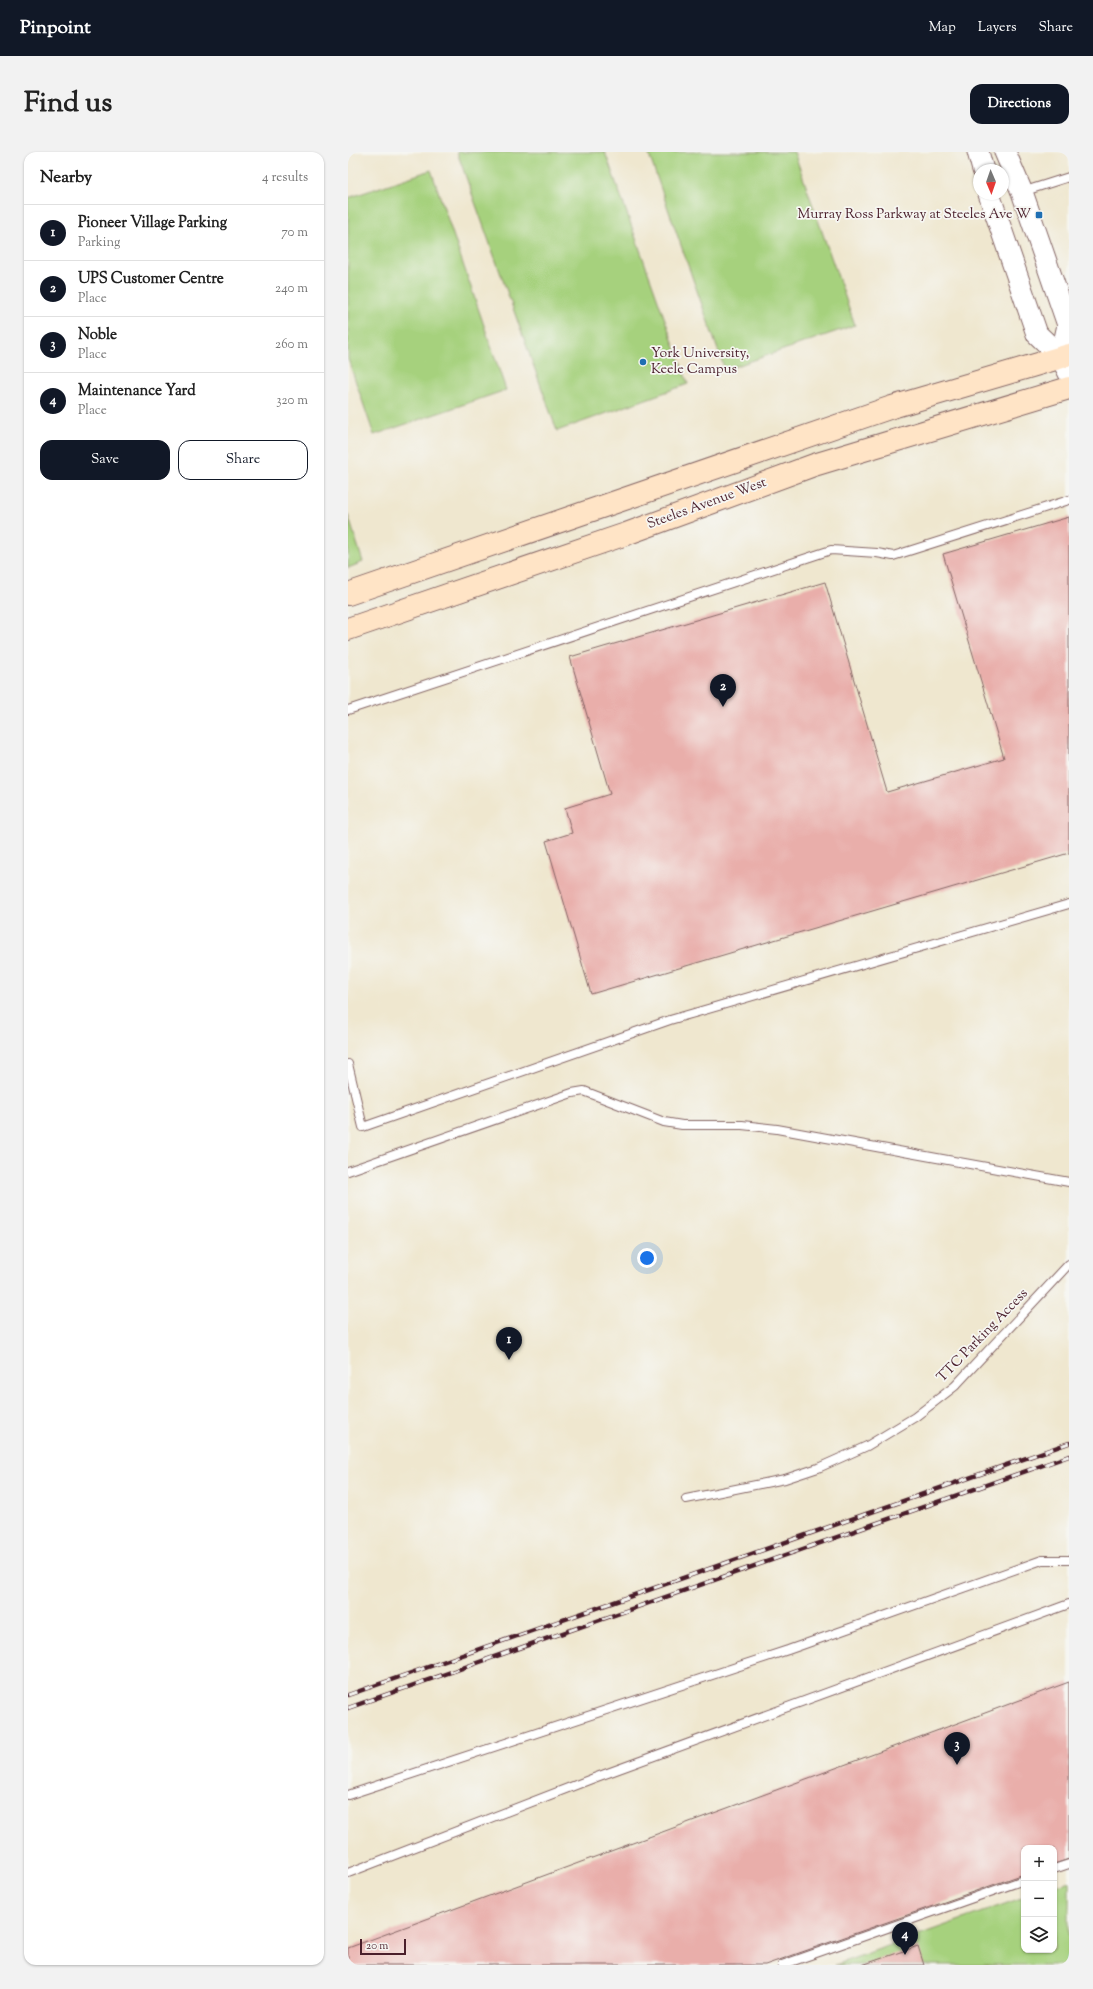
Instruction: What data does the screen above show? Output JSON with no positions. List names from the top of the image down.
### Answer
{
  "streets": {
    "main road": ["Steeles Avenue West"],
    "lane": ["TTC Parking Access"]
  },
  "places": {
    "transit": ["Murray Ross Parkway at Steeles Ave W"],
    "other": ["York University, Keele Campus"]
  },
  "scale_bar": "20 m",
  "north": "bottom",
  "page": {
    "header": "Pinpoint",
    "nav": ["Map", "Layers", "Share"],
    "title": "Find us",
    "buttons": [
      "Directions",
      ["Save", "Share"]
    ],
    "heading": ["Nearby", "4 results"],
    "list": [
      {
        "mark": "1",
        "name": "Pioneer Village Parking",
        "note": "Parking",
        "value": "70 m"
      },
      {
        "mark": "2",
        "name": "UPS Customer Centre",
        "note": "Place",
        "value": "240 m"
      },
      {
        "mark": "3",
        "name": "Noble",
        "note": "Place",
        "value": "260 m"
      },
      {
        "mark": "4",
        "name": "Maintenance Yard",
        "note": "Place",
        "value": "320 m"
      }
    ],
    "pins": [
      "2",
      "1",
      "3",
      "4"
    ],
    "map_buttons": ["+", "−"],
    "scale": "20 m"
  }
}
